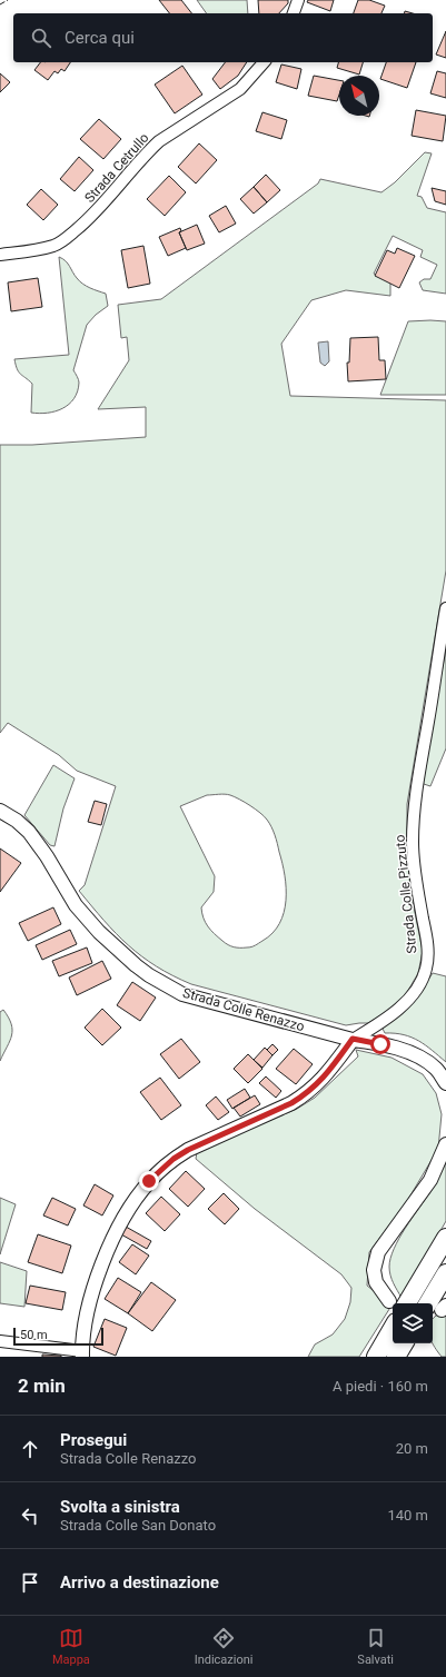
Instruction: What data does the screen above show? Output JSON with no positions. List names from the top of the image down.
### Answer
{
  "streets": {
    "street": ["Strada Cetrullo", "Strada Colle Pizzuto", "Strada Colle Renazzo"]
  },
  "crossings": [
    ["Strada Colle Pizzuto", "Strada Colle Renazzo"]
  ],
  "scale_bar": "50 m",
  "north": "top left",
  "page": {
    "search": "Cerca qui",
    "scale": "50 m",
    "heading": ["2 min", "A piedi · 160 m"],
    "list": [
      ["Prosegui", "Strada Colle Renazzo", "20 m"],
      ["Svolta a sinistra", "Strada Colle San Donato", "140 m"],
      "Arrivo a destinazione"
    ],
    "nav": ["Mappa", "Indicazioni", "Salvati"]
  }
}
